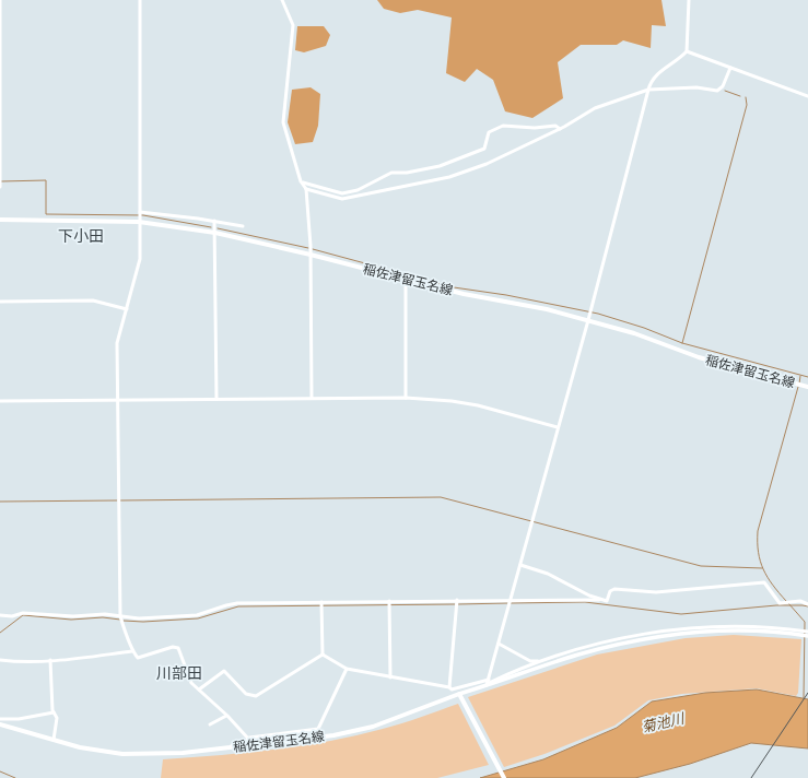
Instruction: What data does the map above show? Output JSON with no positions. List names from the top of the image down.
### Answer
{
  "streets": {
    "main road": ["稲佐津留玉名線"]
  },
  "districts": ["下小田", "川部田"],
  "water": ["菊池川"]
}
